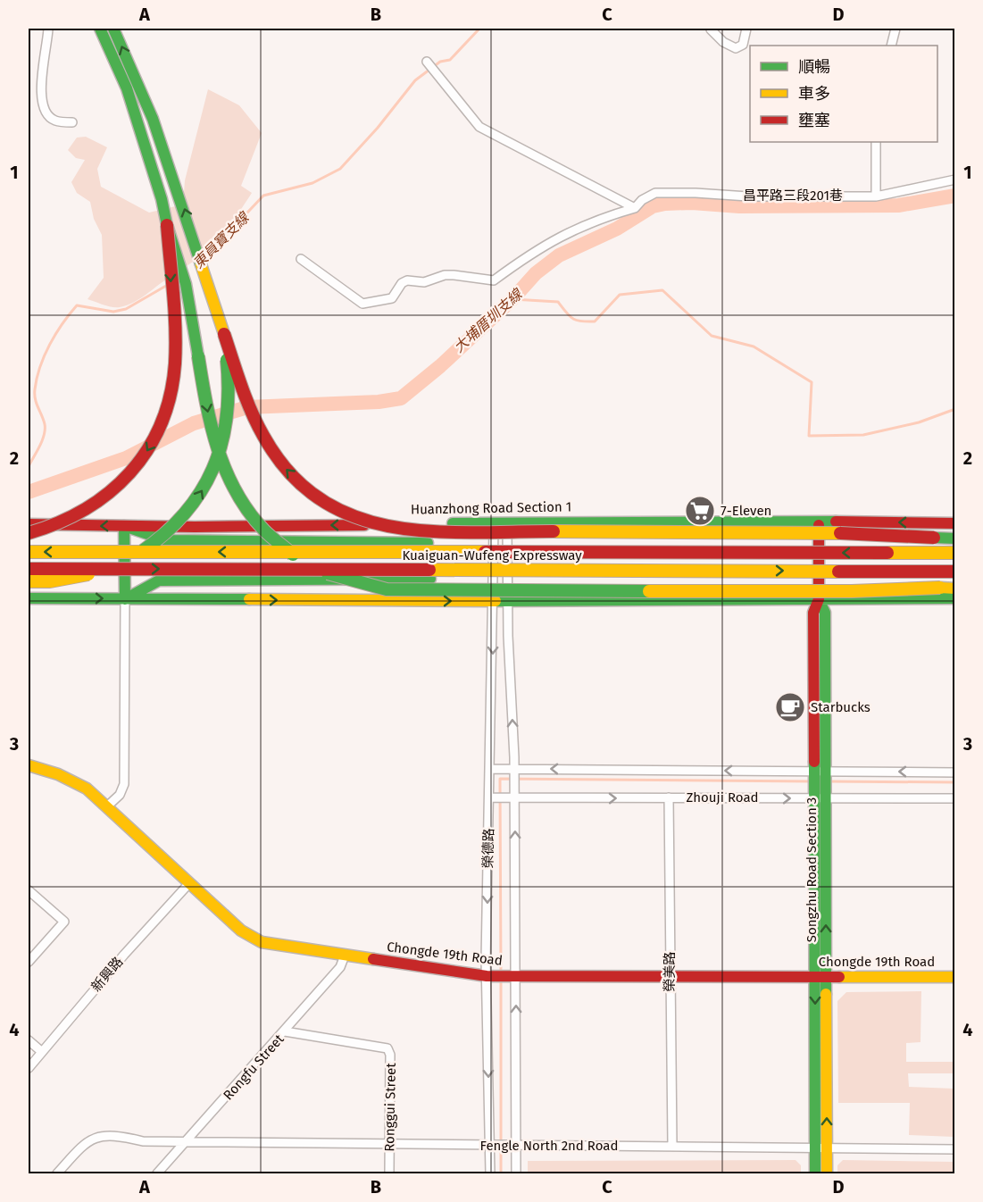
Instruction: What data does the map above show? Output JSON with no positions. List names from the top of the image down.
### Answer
{
  "streets": {
    "main road": [
      "Huanzhong Road Section 1",
      "Kuaiguan-Wufeng Expressway",
      "Songzhu Road Section 3",
      "Chongde 19th Road"
    ],
    "street": [
      "昌平路三段201巷",
      "Zhouji Road",
      "榮德路",
      "榮美路",
      "新興路",
      "Rongfu Street",
      "Ronggui Street",
      "Fengle North 2nd Road"
    ]
  },
  "crossings": [
    ["Huanzhong Road Section 1", "榮德路"],
    ["Huanzhong Road Section 1", "Songzhu Road Section 3"],
    ["Zhouji Road", "榮德路"],
    ["Zhouji Road", "Songzhu Road Section 3"],
    ["Zhouji Road", "榮美路"],
    ["榮德路", "Chongde 19th Road"],
    ["榮德路", "Fengle North 2nd Road"],
    ["Songzhu Road Section 3", "Chongde 19th Road"],
    ["Songzhu Road Section 3", "Fengle North 2nd Road"],
    ["Chongde 19th Road", "榮美路"],
    ["Chongde 19th Road", "新興路"],
    ["Chongde 19th Road", "Rongfu Street"],
    ["榮美路", "Fengle North 2nd Road"],
    ["Rongfu Street", "Ronggui Street"],
    ["Rongfu Street", "Fengle North 2nd Road"],
    ["Ronggui Street", "Fengle North 2nd Road"]
  ],
  "water": ["東員寶支線", "大埔厝圳支線"],
  "places": {
    "supermarket": ["7-Eleven"],
    "cafe": ["Starbucks"]
  },
  "legend": ["順暢", "車多", "壅塞"],
  "grid": {
    "columns": [
      "A",
      "B",
      "C",
      "D"
    ],
    "rows": [
      "1",
      "2",
      "3",
      "4"
    ]
  }
}
